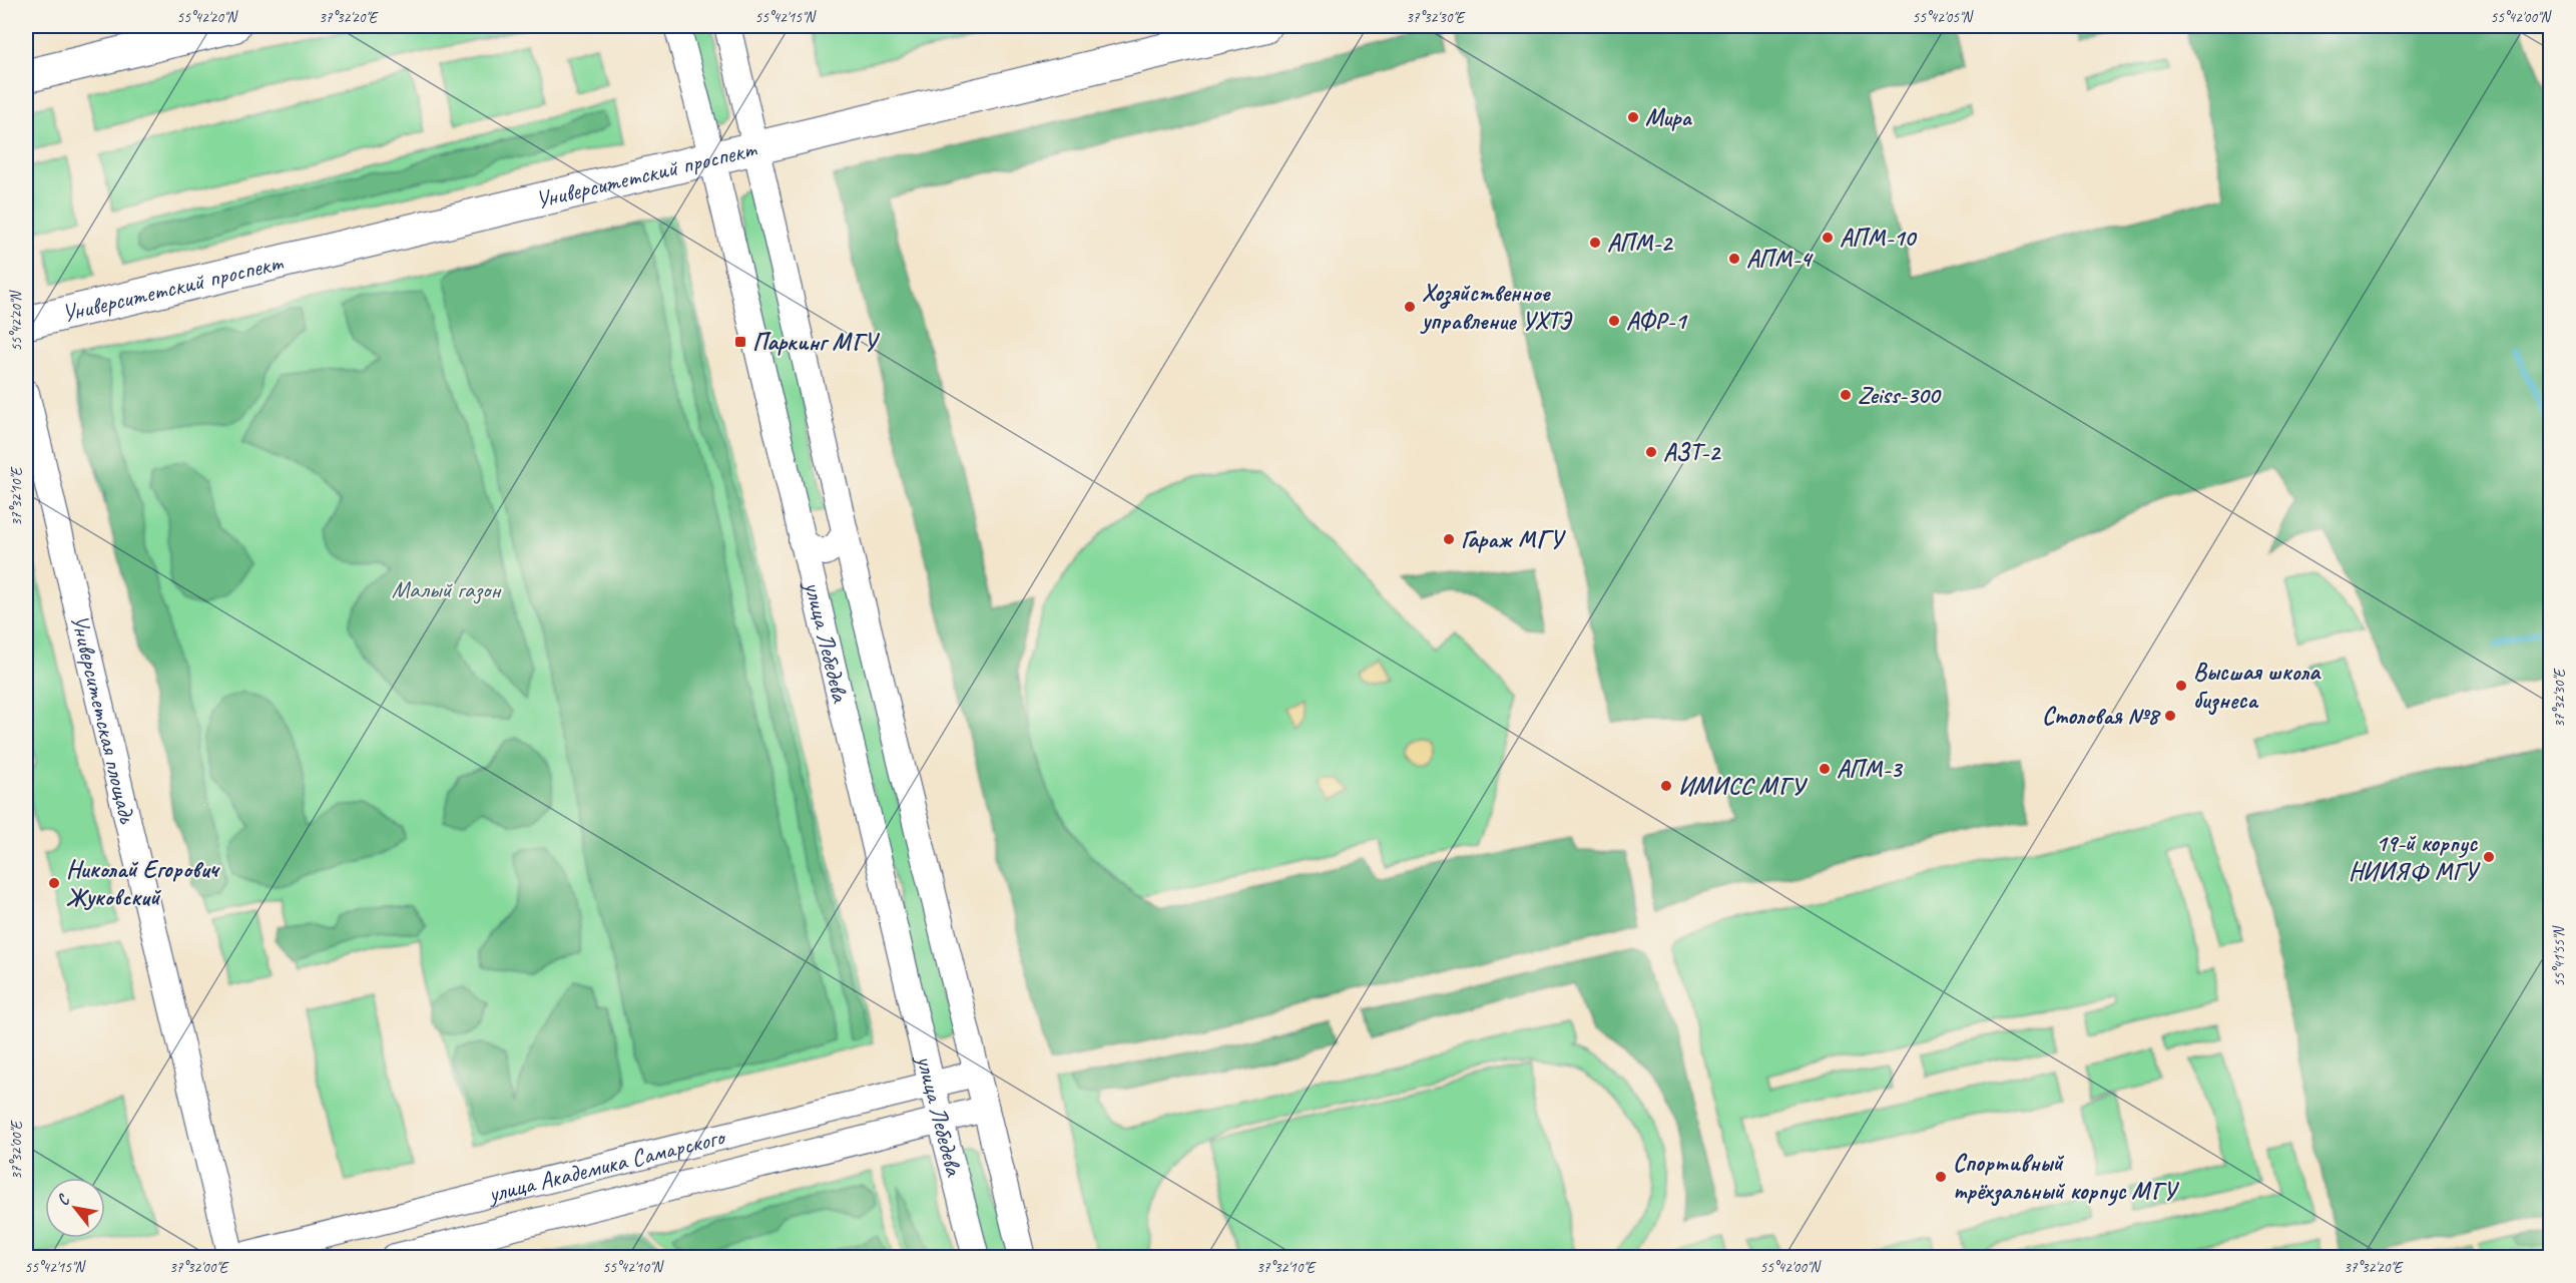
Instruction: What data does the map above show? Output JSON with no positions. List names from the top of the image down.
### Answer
{
  "streets": {
    "main road": ["Университетский проспект"],
    "street": ["улица Лебедева", "Университетская площадь", "улица Академика Самарского"]
  },
  "crossings": [
    ["Университетский проспект", "улица Лебедева"],
    ["улица Лебедева", "улица Академика Самарского"]
  ],
  "parks": ["Малый газон"],
  "places": {
    "other": [
      "Мира",
      "АПМ-10",
      "АПМ-2",
      "АПМ-4",
      "Хозяйственное управление УХТЭ",
      "АФР-1",
      "Zeiss-300",
      "АЗТ-2",
      "Гараж МГУ",
      "Высшая школа бизнеса",
      "Столовая №8",
      "АПМ-3",
      "ИМИСС МГУ",
      "19-й корпус НИИЯФ МГУ",
      "Николай Егорович Жуковский",
      "Спортивный трёхзальный корпус МГУ"
    ],
    "transit": ["Паркинг МГУ"]
  },
  "north": "top left",
  "coordinates": [
    "55°42'20\"N",
    "37°32'20\"E",
    "55°42'15\"N",
    "37°32'30\"E",
    "55°42'05\"N",
    "55°42'00\"N",
    "37°32'10\"E",
    "55°41'55\"N",
    "37°32'00\"E",
    "55°42'10\"N"
  ]
}
